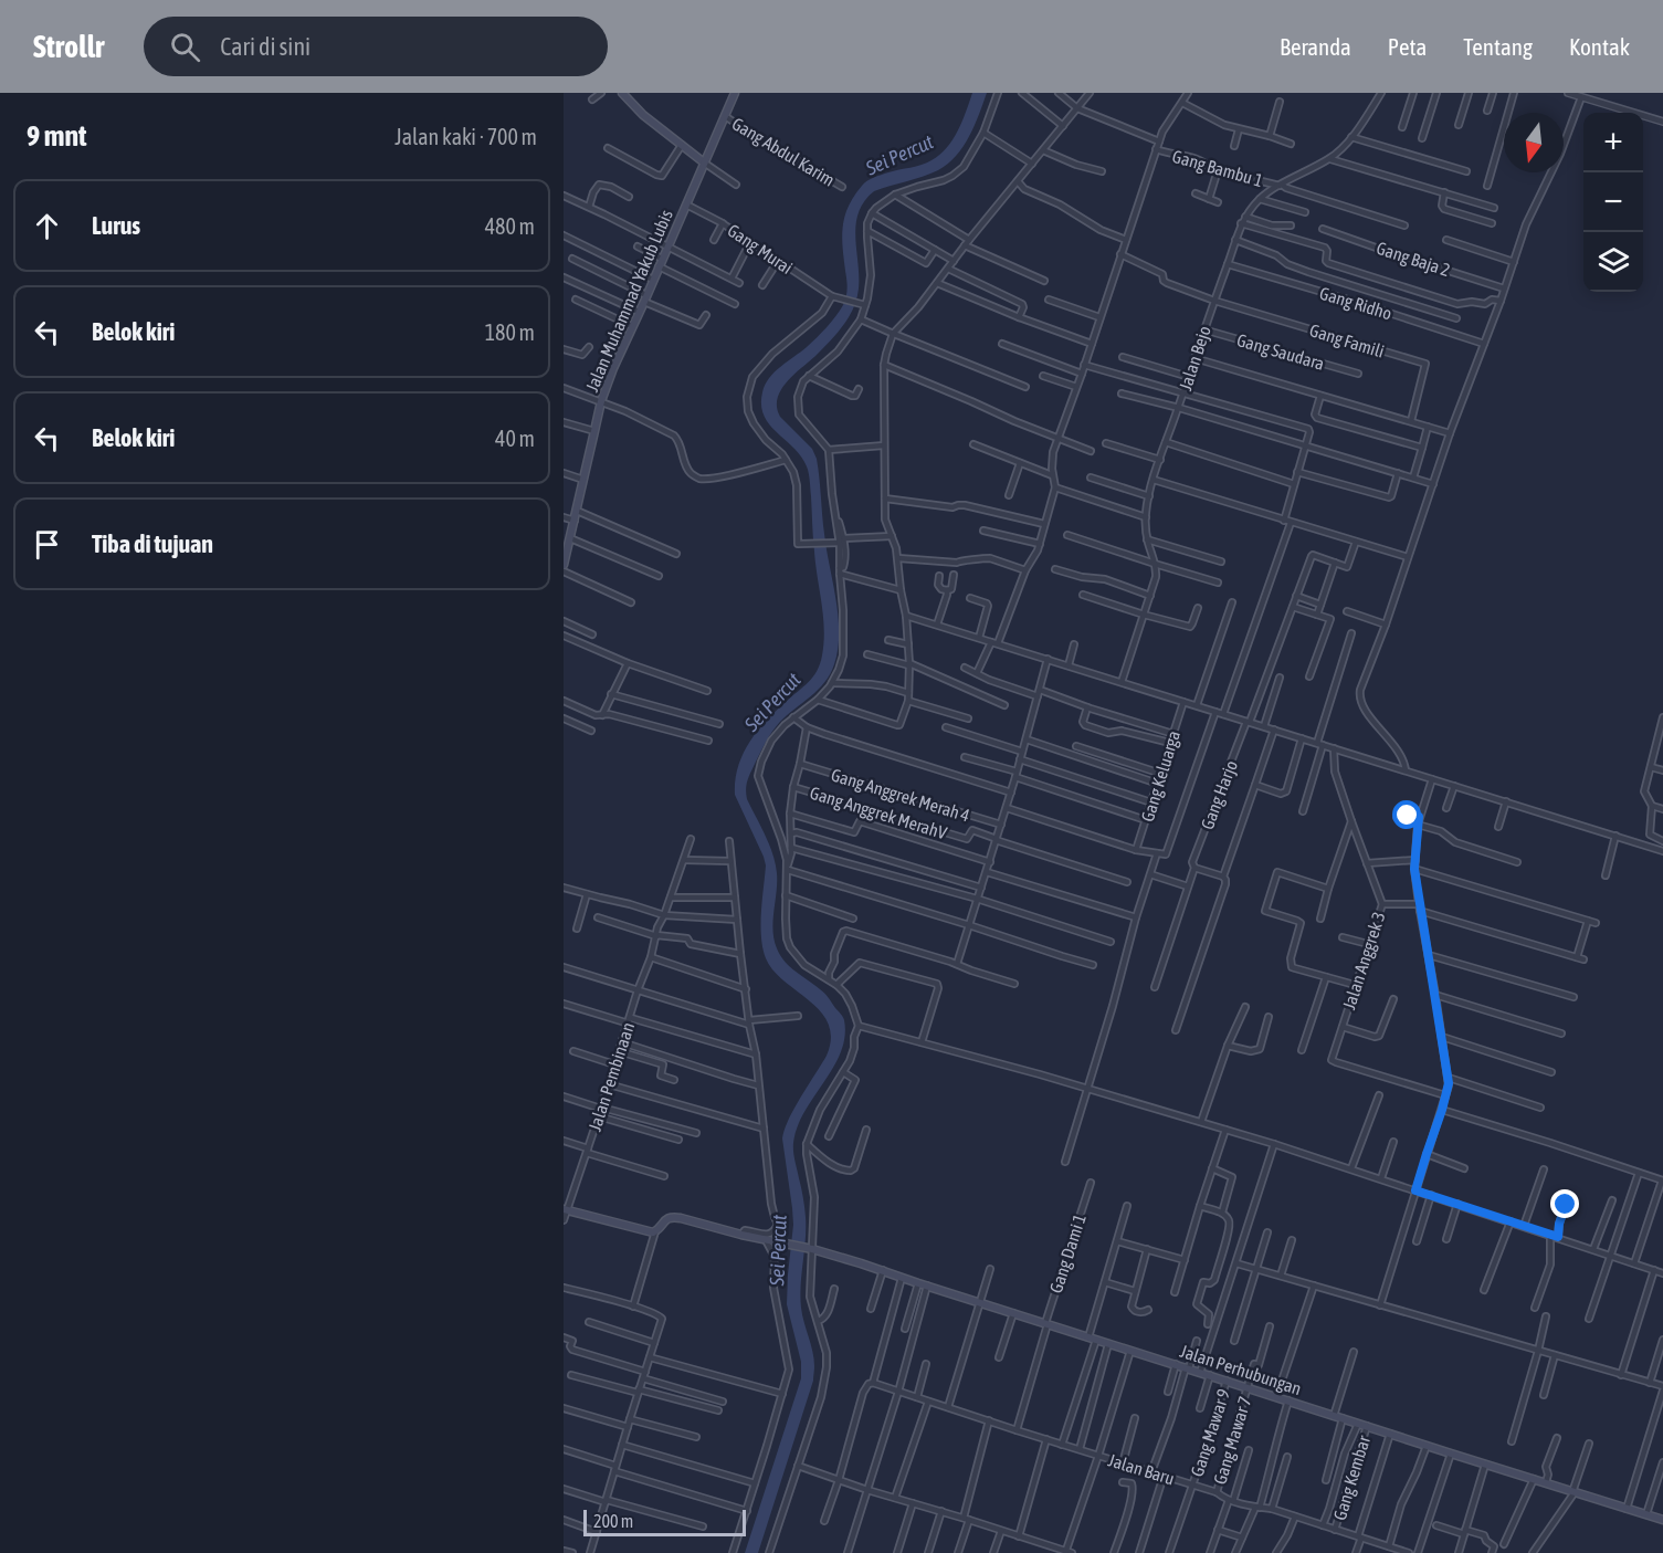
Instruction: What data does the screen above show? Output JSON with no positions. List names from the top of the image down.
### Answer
{
  "streets": {
    "main road": ["Jalan Muhammad Yakub Lubis", "Jalan Perhubungan"],
    "street": [
      "Gang Abdul Karim",
      "Gang Bambu 1",
      "Gang Murai",
      "Gang Baja 2",
      "Gang Ridho",
      "Gang Famili",
      "Gang Saudara",
      "Jalan Bejo",
      "Gang Keluarga",
      "Gang Anggrek Merah 4",
      "Gang Harjo",
      "Gang Anggrek MerahV",
      "Jalan Anggrek 3",
      "Jalan Pembinaan",
      "Gang Dami 1",
      "Gang Mawar 9",
      "Gang Mawar 7",
      "Jalan Baru",
      "Gang Kembar"
    ]
  },
  "crossings": [
    ["Gang Abdul Karim", "Jalan Muhammad Yakub Lubis"],
    ["Gang Bambu 1", "Jalan Bejo"],
    ["Gang Murai", "Jalan Muhammad Yakub Lubis"],
    ["Gang Ridho", "Jalan Bejo"],
    ["Gang Famili", "Jalan Bejo"],
    ["Gang Saudara", "Jalan Bejo"],
    ["Gang Dami 1", "Jalan Perhubungan"],
    ["Gang Dami 1", "Jalan Baru"],
    ["Jalan Perhubungan", "Gang Mawar 9"],
    ["Jalan Perhubungan", "Gang Mawar 7"],
    ["Jalan Perhubungan", "Gang Kembar"],
    ["Gang Mawar 9", "Jalan Baru"],
    ["Gang Mawar 7", "Jalan Baru"],
    ["Jalan Baru", "Gang Kembar"]
  ],
  "water": ["Sei Percut"],
  "scale_bar": "200 m",
  "north": "bottom",
  "page": {
    "header": "Strollr",
    "search": "Cari di sini",
    "nav": [
      "Beranda",
      "Peta",
      "Tentang",
      "Kontak"
    ],
    "heading": ["9 mnt", "Jalan kaki · 700 m"],
    "map_buttons": ["+", "−"],
    "list": [
      ["Lurus", "480 m"],
      ["Belok kiri", "180 m"],
      ["Belok kiri", "40 m"],
      "Tiba di tujuan"
    ],
    "scale": "200 m"
  }
}
